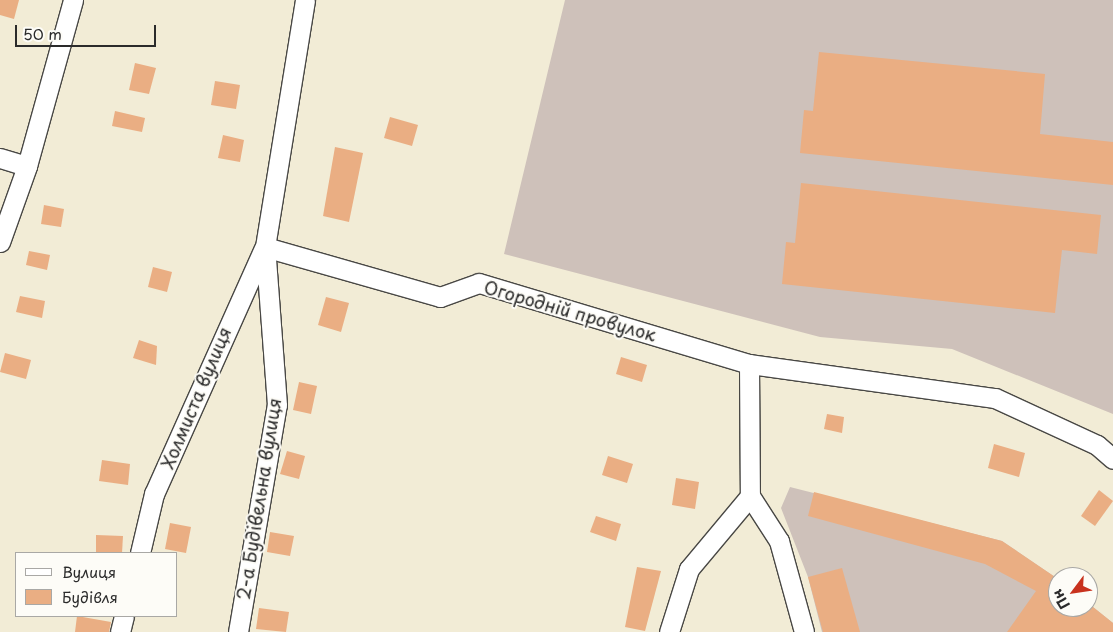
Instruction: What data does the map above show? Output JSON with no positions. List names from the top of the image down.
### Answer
{
  "streets": {
    "street": ["Огородній провулок", "Холмиста вулиця", "2-а Будівельна вулиця"]
  },
  "crossings": [
    ["Огородній провулок", "Холмиста вулиця"],
    ["Огородній провулок", "2-а Будівельна вулиця"],
    ["Холмиста вулиця", "2-а Будівельна вулиця"]
  ],
  "legend": ["Вулиця", "Будівля"],
  "scale_bar": "50 m",
  "north": "bottom left"
}
